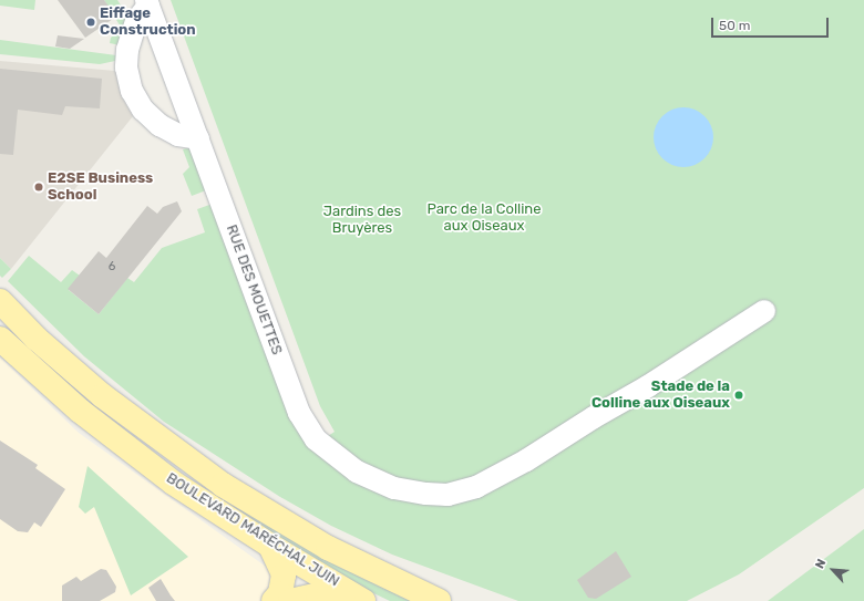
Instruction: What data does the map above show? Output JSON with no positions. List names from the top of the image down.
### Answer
{
  "streets": {
    "main road": ["BOULEVARD MARÉCHAL JUIN"],
    "street": ["RUE DES MOUETTES"]
  },
  "parks": ["Parc de la Colline aux Oiseaux", "Jardins des Bruyères"],
  "places": ["Eiffage Construction", "E2SE Business School", "Stade de la Colline aux Oiseaux"],
  "house_numbers": ["6"],
  "scale_bar": "50 m",
  "north": "top left"
}
